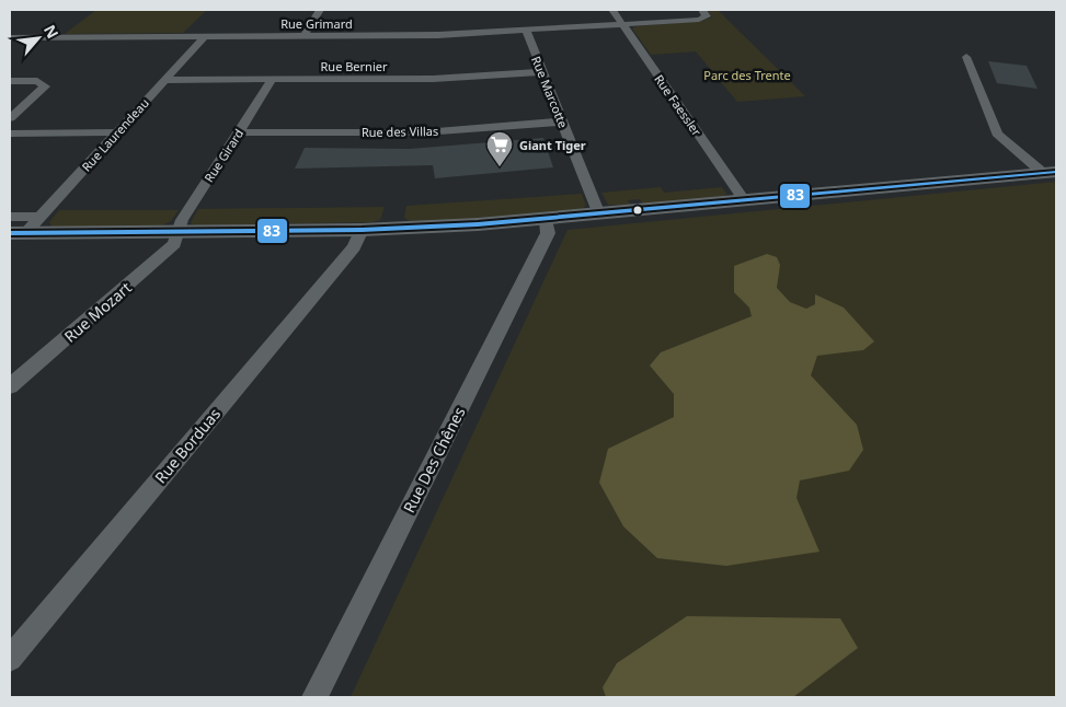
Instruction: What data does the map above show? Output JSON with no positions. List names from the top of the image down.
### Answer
{
  "streets": {
    "street": [
      "Rue Grimard",
      "Rue Bernier",
      "Rue Marcotte",
      "Rue Faessler",
      "Rue des Villas",
      "Rue Laurendeau",
      "Rue Girard",
      "Rue Mozart",
      "Rue Borduas",
      "Rue Des Chênes"
    ]
  },
  "crossings": [
    ["Rue Grimard", "Rue Marcotte"],
    ["Rue Grimard", "Rue Faessler"],
    ["Rue Grimard", "Rue Laurendeau"],
    ["Rue Bernier", "Rue Marcotte"],
    ["Rue Bernier", "Rue Laurendeau"],
    ["Rue Bernier", "Rue Girard"],
    ["Rue Marcotte", "Rue des Villas"],
    ["Rue des Villas", "Rue Girard"],
    ["Rue Girard", "Rue Mozart"]
  ],
  "parks": ["Parc des Trente"],
  "places": {
    "supermarket": ["Giant Tiger"]
  },
  "lines": ["transit line 83"],
  "north": "top right"
}
